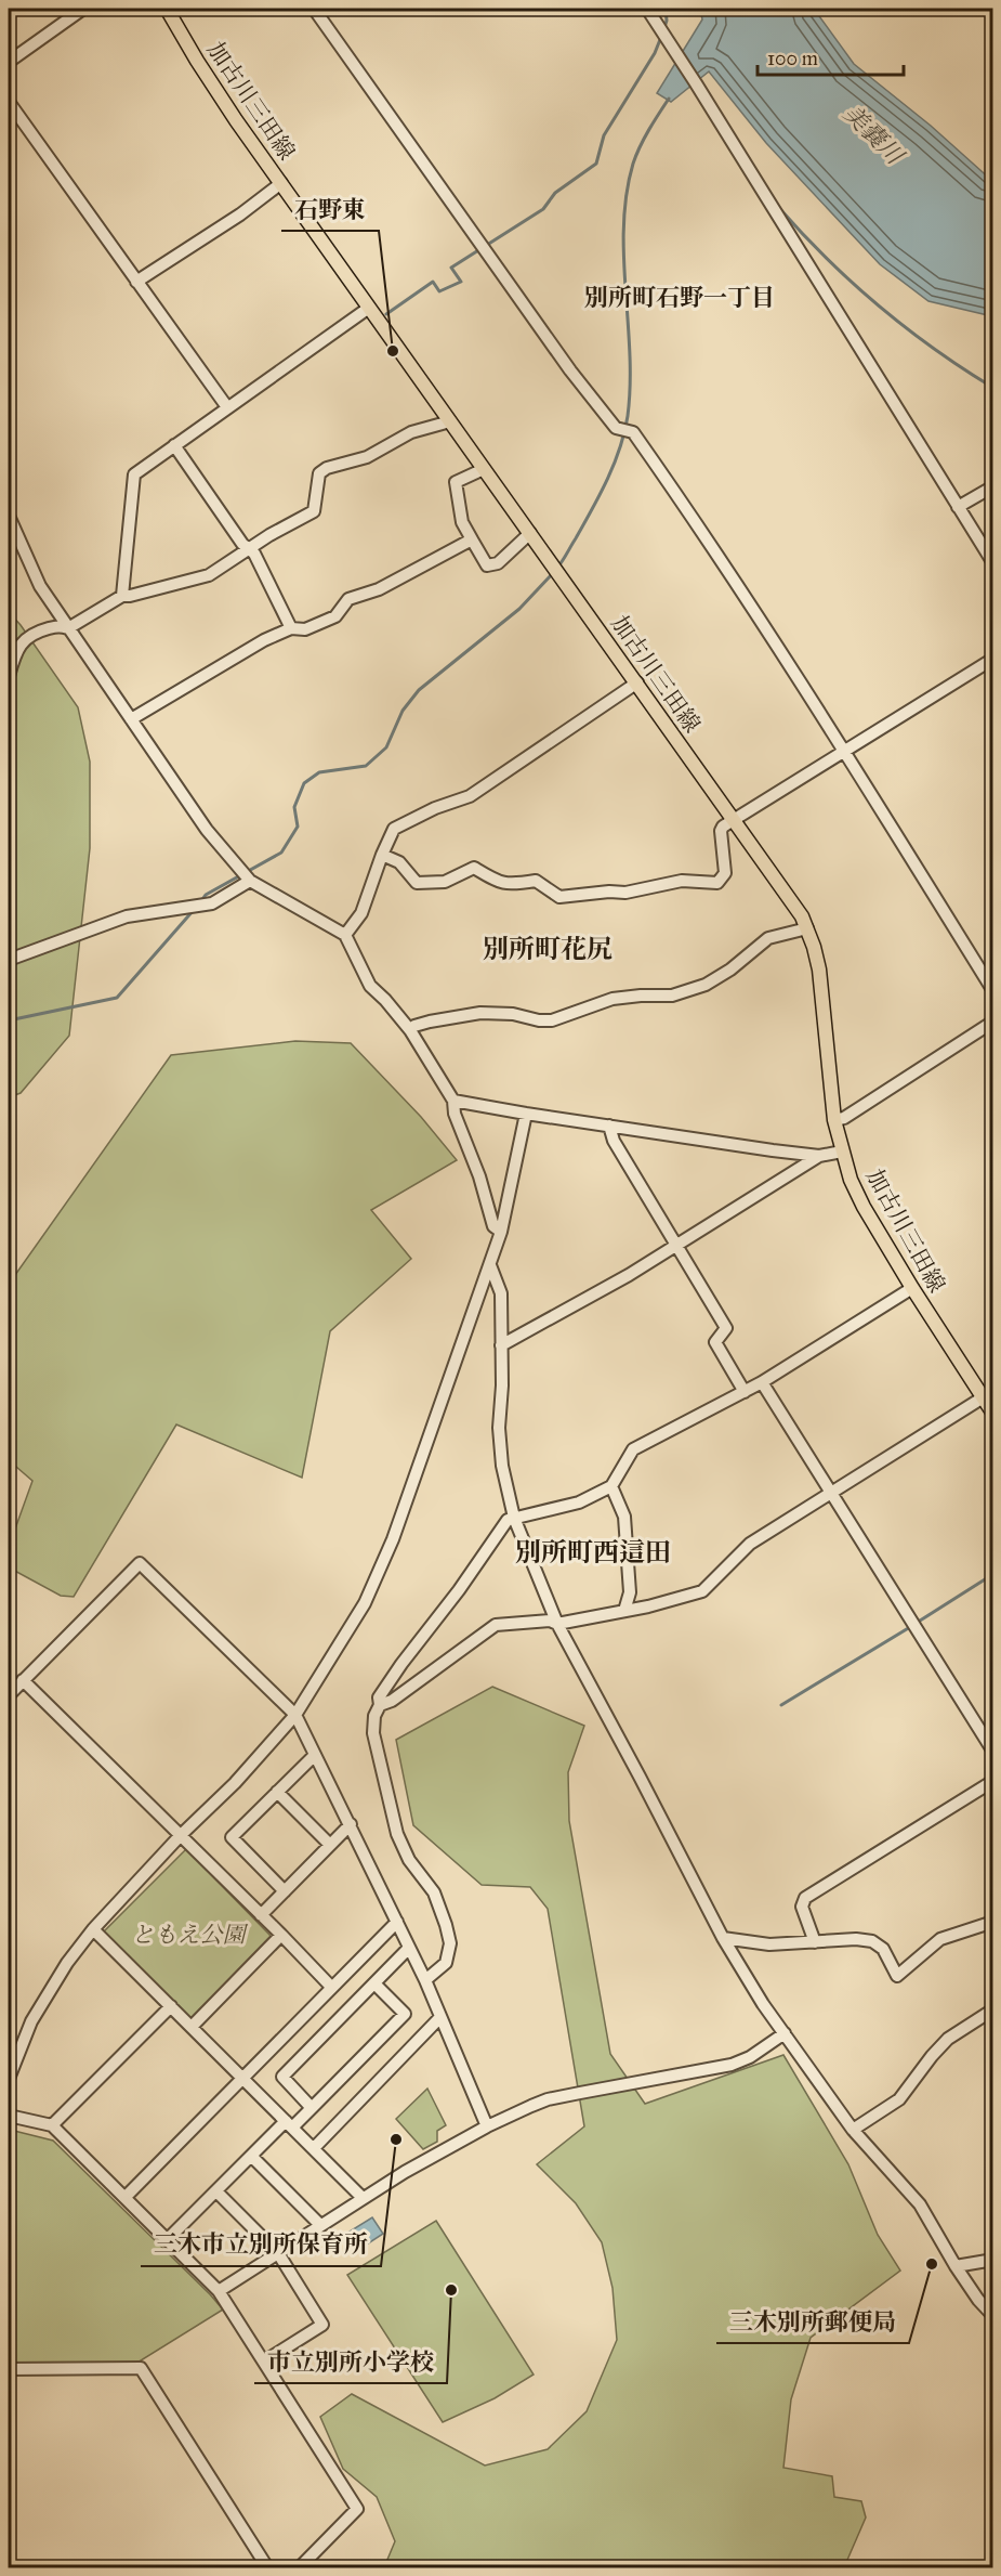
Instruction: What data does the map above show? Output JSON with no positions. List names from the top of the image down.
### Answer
{
  "streets": {
    "main road": ["加古川三田線"]
  },
  "districts": ["別所町石野一丁目", "別所町花尻", "別所町西這田"],
  "water": ["美嚢川"],
  "parks": ["ともえ公園"],
  "places": [
    "石野東",
    "三木市立別所保育所",
    "三木別所郵便局",
    "市立別所小学校"
  ],
  "scale_bar": "100 m"
}
